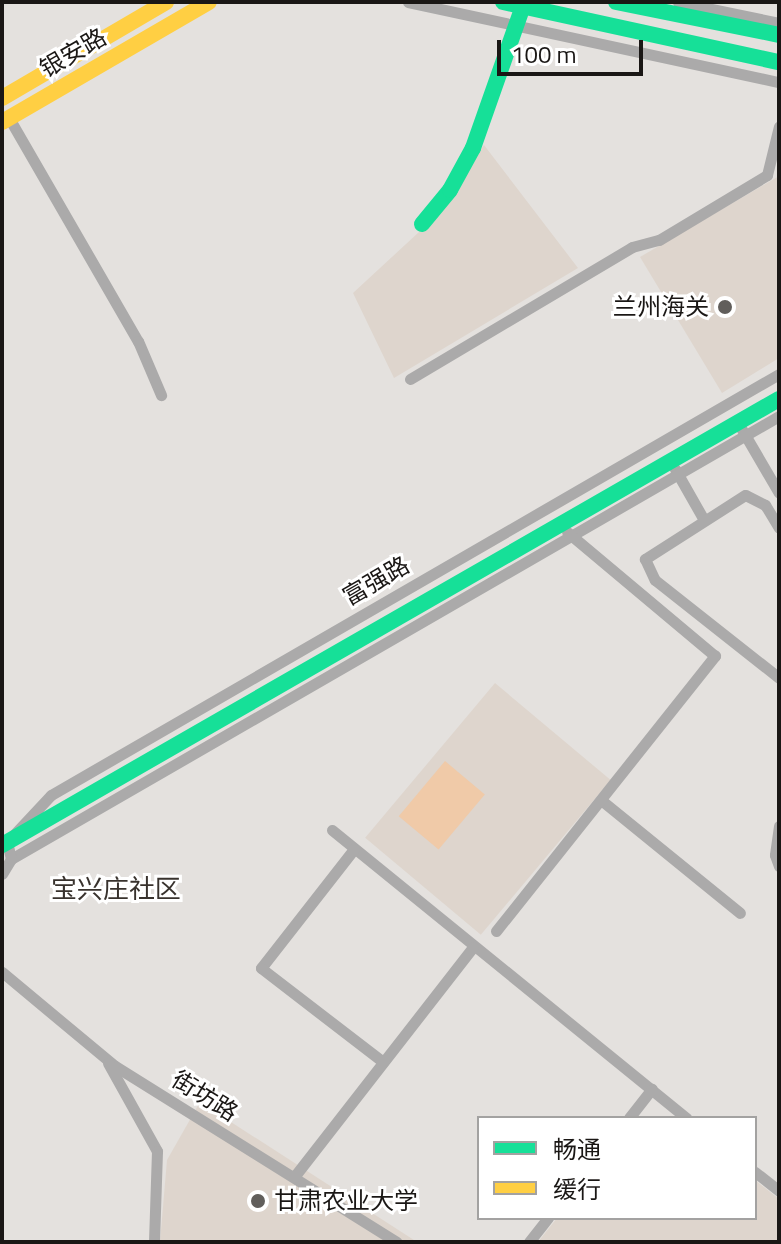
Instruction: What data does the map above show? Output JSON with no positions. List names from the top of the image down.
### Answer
{
  "streets": {
    "main road": ["银安路", "富强路"],
    "street": ["街坊路"]
  },
  "districts": ["宝兴庄社区"],
  "places": ["兰州海关", "甘肃农业大学"],
  "legend": ["畅通", "缓行"],
  "scale_bar": "100 m"
}
